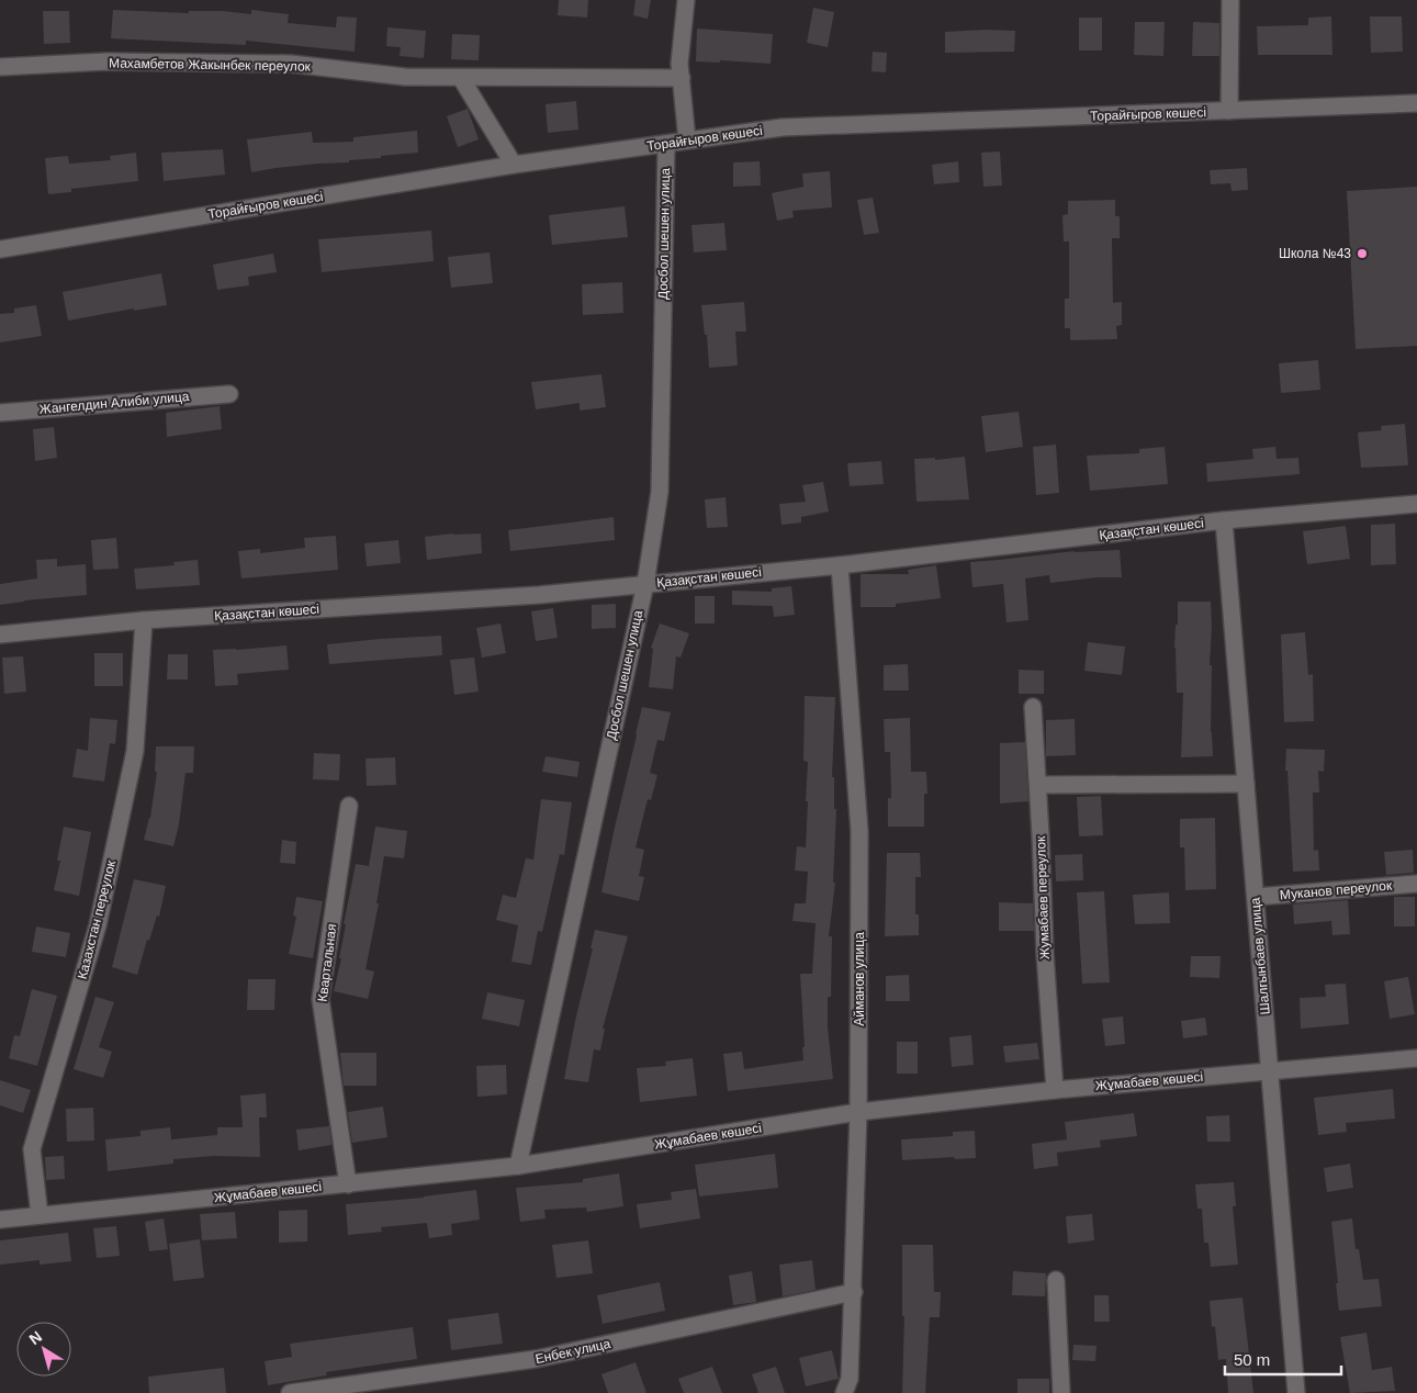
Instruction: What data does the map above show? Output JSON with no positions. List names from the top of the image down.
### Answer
{
  "streets": {
    "street": [
      "Махамбетов Жакынбек переулок",
      "Торайғыров көшесі",
      "Досбол шешен улица",
      "Жангелдин Алиби улица",
      "Қазақстан көшесі",
      "Муканов переулок",
      "Жумабаев переулок",
      "Казахстан переулок",
      "Шалгынбаев улица",
      "Квартальная",
      "Айманов улица",
      "Жұмабаев көшесі",
      "Енбек улица"
    ]
  },
  "crossings": [
    ["Торайғыров көшесі", "Досбол шешен улица"],
    ["Досбол шешен улица", "Қазақстан көшесі"],
    ["Досбол шешен улица", "Жұмабаев көшесі"],
    ["Қазақстан көшесі", "Казахстан переулок"],
    ["Қазақстан көшесі", "Шалгынбаев улица"],
    ["Қазақстан көшесі", "Айманов улица"],
    ["Муканов переулок", "Шалгынбаев улица"],
    ["Жумабаев переулок", "Жұмабаев көшесі"],
    ["Казахстан переулок", "Жұмабаев көшесі"],
    ["Шалгынбаев улица", "Жұмабаев көшесі"],
    ["Квартальная", "Жұмабаев көшесі"],
    ["Айманов улица", "Жұмабаев көшесі"],
    ["Айманов улица", "Енбек улица"]
  ],
  "places": ["Школа №43"],
  "scale_bar": "50 m",
  "north": "top left"
}
